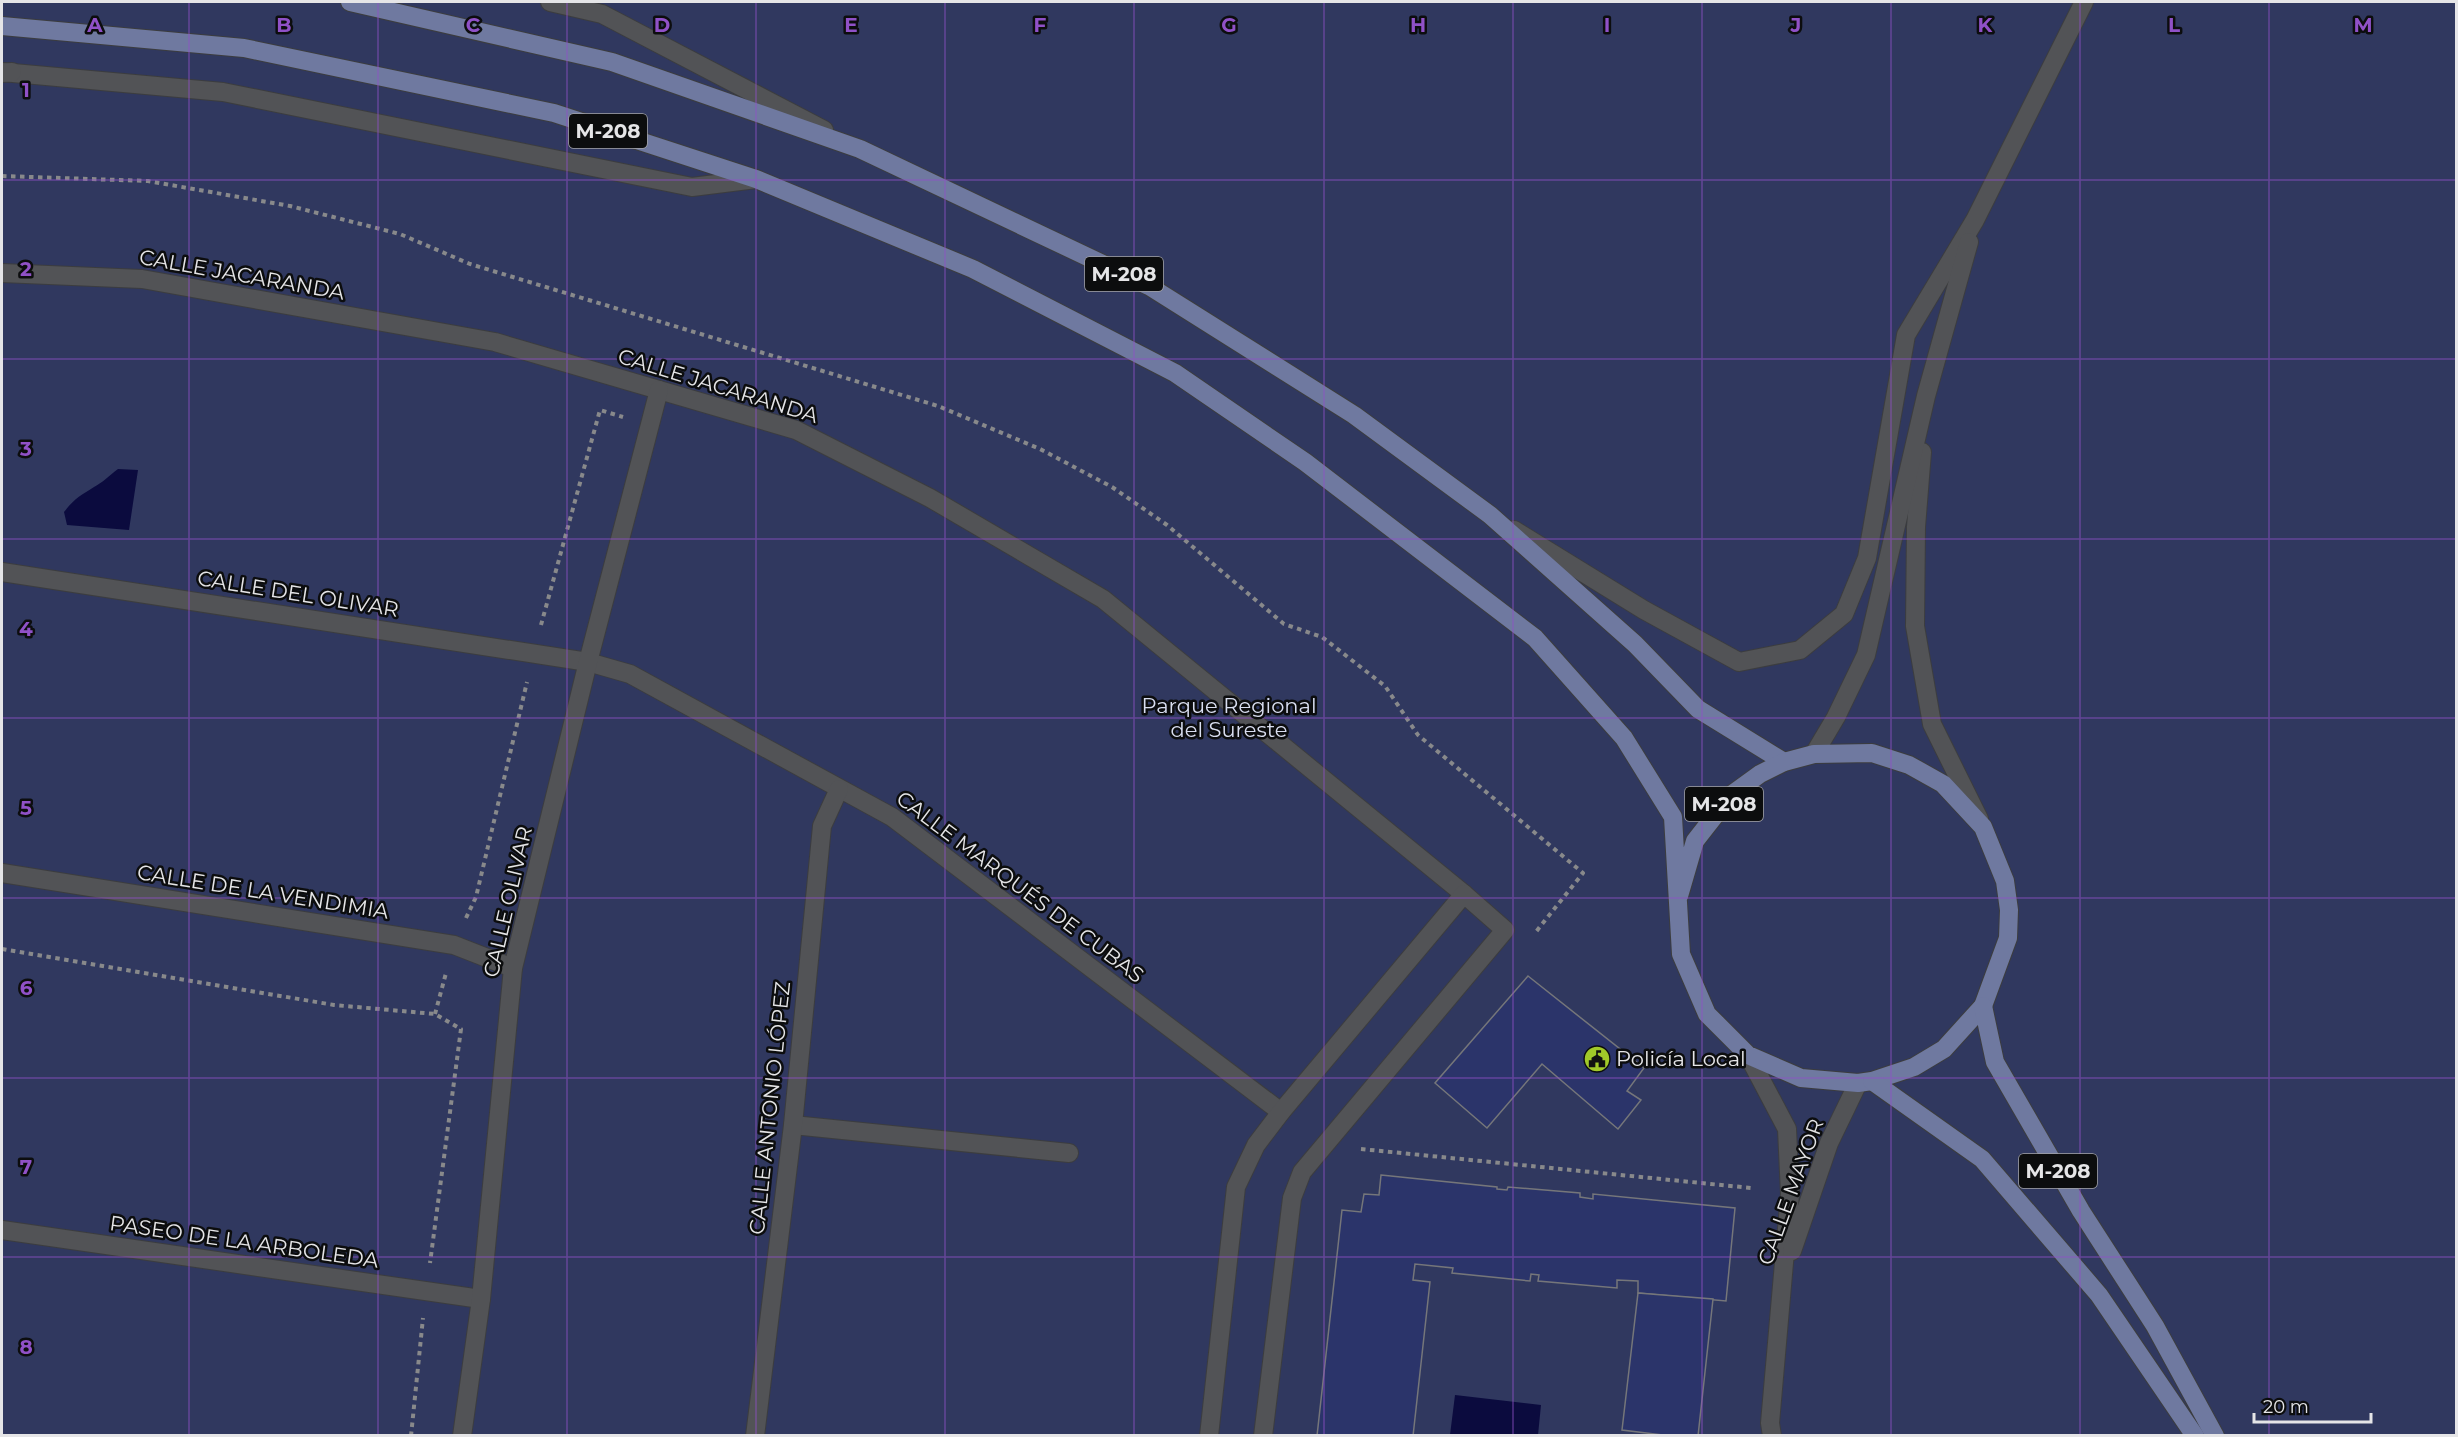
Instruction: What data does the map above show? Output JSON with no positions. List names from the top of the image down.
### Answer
{
  "streets": {
    "main road": ["M-208"],
    "street": [
      "CALLE JACARANDA",
      "CALLE DEL OLIVAR",
      "CALLE MARQUÉS DE CUBAS",
      "CALLE DE LA VENDIMIA",
      "CALLE OLIVAR",
      "CALLE ANTONIO LÓPEZ",
      "CALLE MAYOR",
      "PASEO DE LA ARBOLEDA"
    ]
  },
  "crossings": [
    ["M-208", "CALLE MAYOR"],
    ["CALLE JACARANDA", "CALLE OLIVAR"],
    ["CALLE DEL OLIVAR", "CALLE MARQUÉS DE CUBAS"],
    ["CALLE DEL OLIVAR", "CALLE OLIVAR"],
    ["CALLE MARQUÉS DE CUBAS", "CALLE OLIVAR"],
    ["CALLE MARQUÉS DE CUBAS", "CALLE ANTONIO LÓPEZ"],
    ["CALLE DE LA VENDIMIA", "CALLE OLIVAR"],
    ["CALLE OLIVAR", "PASEO DE LA ARBOLEDA"]
  ],
  "parks": ["Parque Regional del Sureste"],
  "places": {
    "public building": ["Policía Local"]
  },
  "scale_bar": "20 m",
  "grid": {
    "columns": [
      "A",
      "B",
      "C",
      "D",
      "E",
      "F",
      "G",
      "H",
      "I",
      "J",
      "K",
      "L",
      "M"
    ],
    "rows": [
      "1",
      "2",
      "3",
      "4",
      "5",
      "6",
      "7",
      "8"
    ]
  }
}
